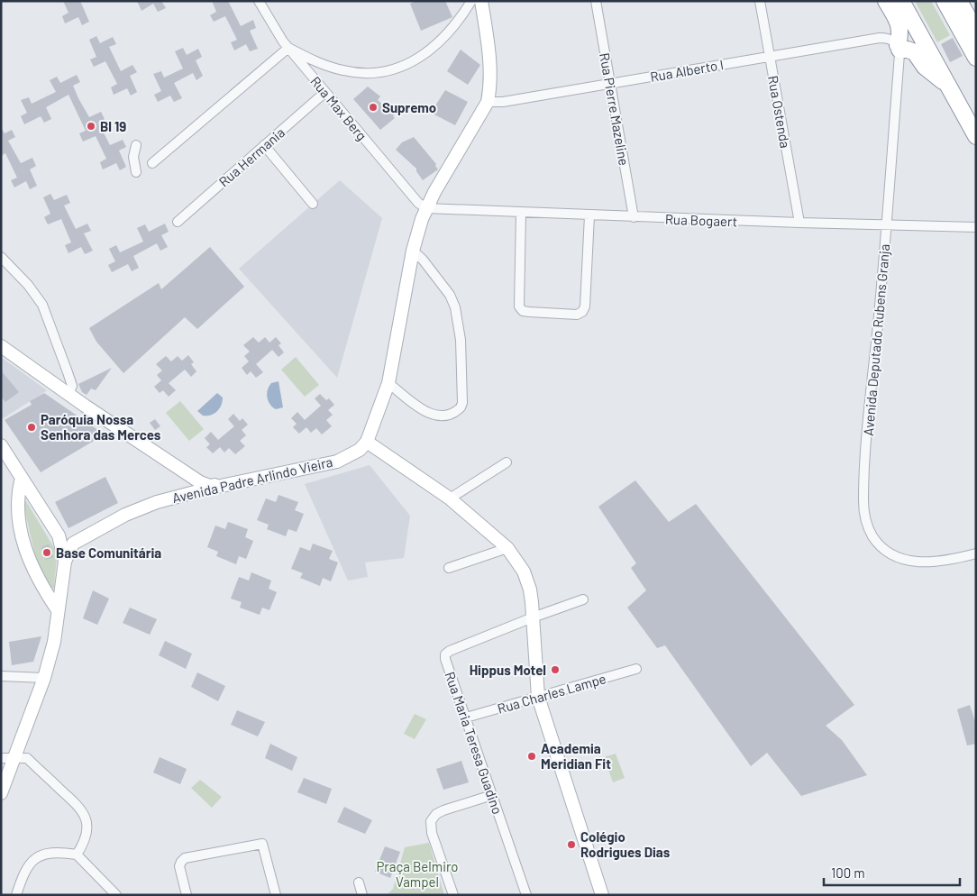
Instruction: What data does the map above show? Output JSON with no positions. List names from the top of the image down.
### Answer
{
  "streets": {
    "main road": ["Avenida Padre Arlindo Vieira"],
    "street": [
      "Rua Alberto I",
      "Rua Max Berg",
      "Rua Pierre Mazeline",
      "Rua Ostenda",
      "Rua Hermania",
      "Rua Bogaert",
      "Avenida Deputado Rubens Granja",
      "Rua Charles Lampe",
      "Rua Maria Teresa Guadino"
    ]
  },
  "crossings": [
    ["Rua Alberto I", "Rua Pierre Mazeline"],
    ["Rua Alberto I", "Rua Ostenda"],
    ["Rua Alberto I", "Avenida Deputado Rubens Granja"],
    ["Rua Max Berg", "Rua Hermania"],
    ["Rua Max Berg", "Rua Bogaert"],
    ["Rua Pierre Mazeline", "Rua Bogaert"],
    ["Rua Ostenda", "Rua Bogaert"],
    ["Rua Bogaert", "Avenida Deputado Rubens Granja"],
    ["Rua Charles Lampe", "Rua Maria Teresa Guadino"]
  ],
  "parks": ["Praça Belmiro Vampel"],
  "places": [
    "Supremo",
    "Bl 19",
    "Paróquia Nossa Senhora das Merces",
    "Base Comunitária",
    "Hippus Motel",
    "Academia Meridian Fit",
    "Colégio Rodrigues Dias"
  ],
  "scale_bar": "100 m"
}
